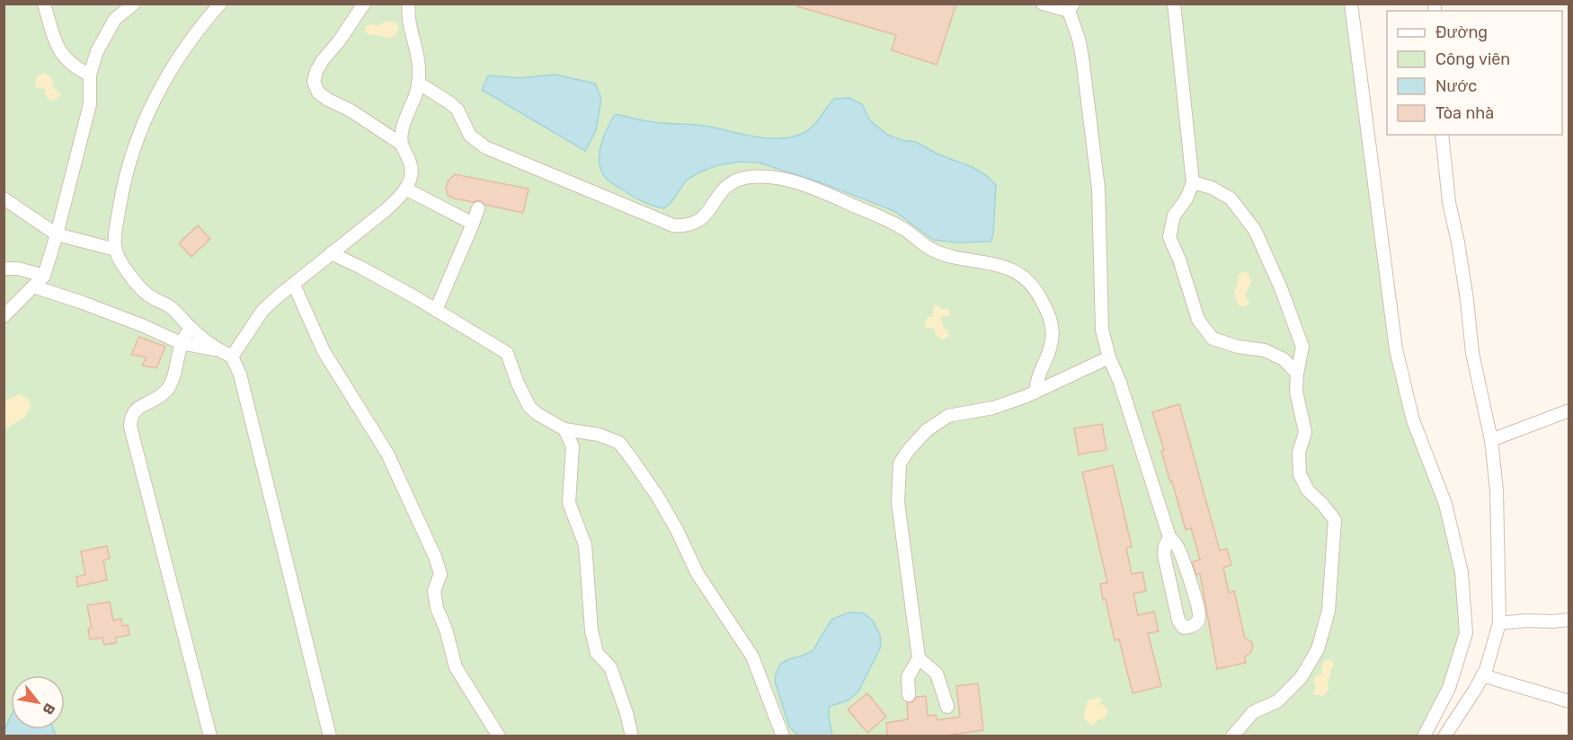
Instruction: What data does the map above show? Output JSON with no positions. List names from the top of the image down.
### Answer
{
  "legend": [
    "Đường",
    "Công viên",
    "Nước",
    "Tòa nhà"
  ],
  "north": "bottom right"
}
